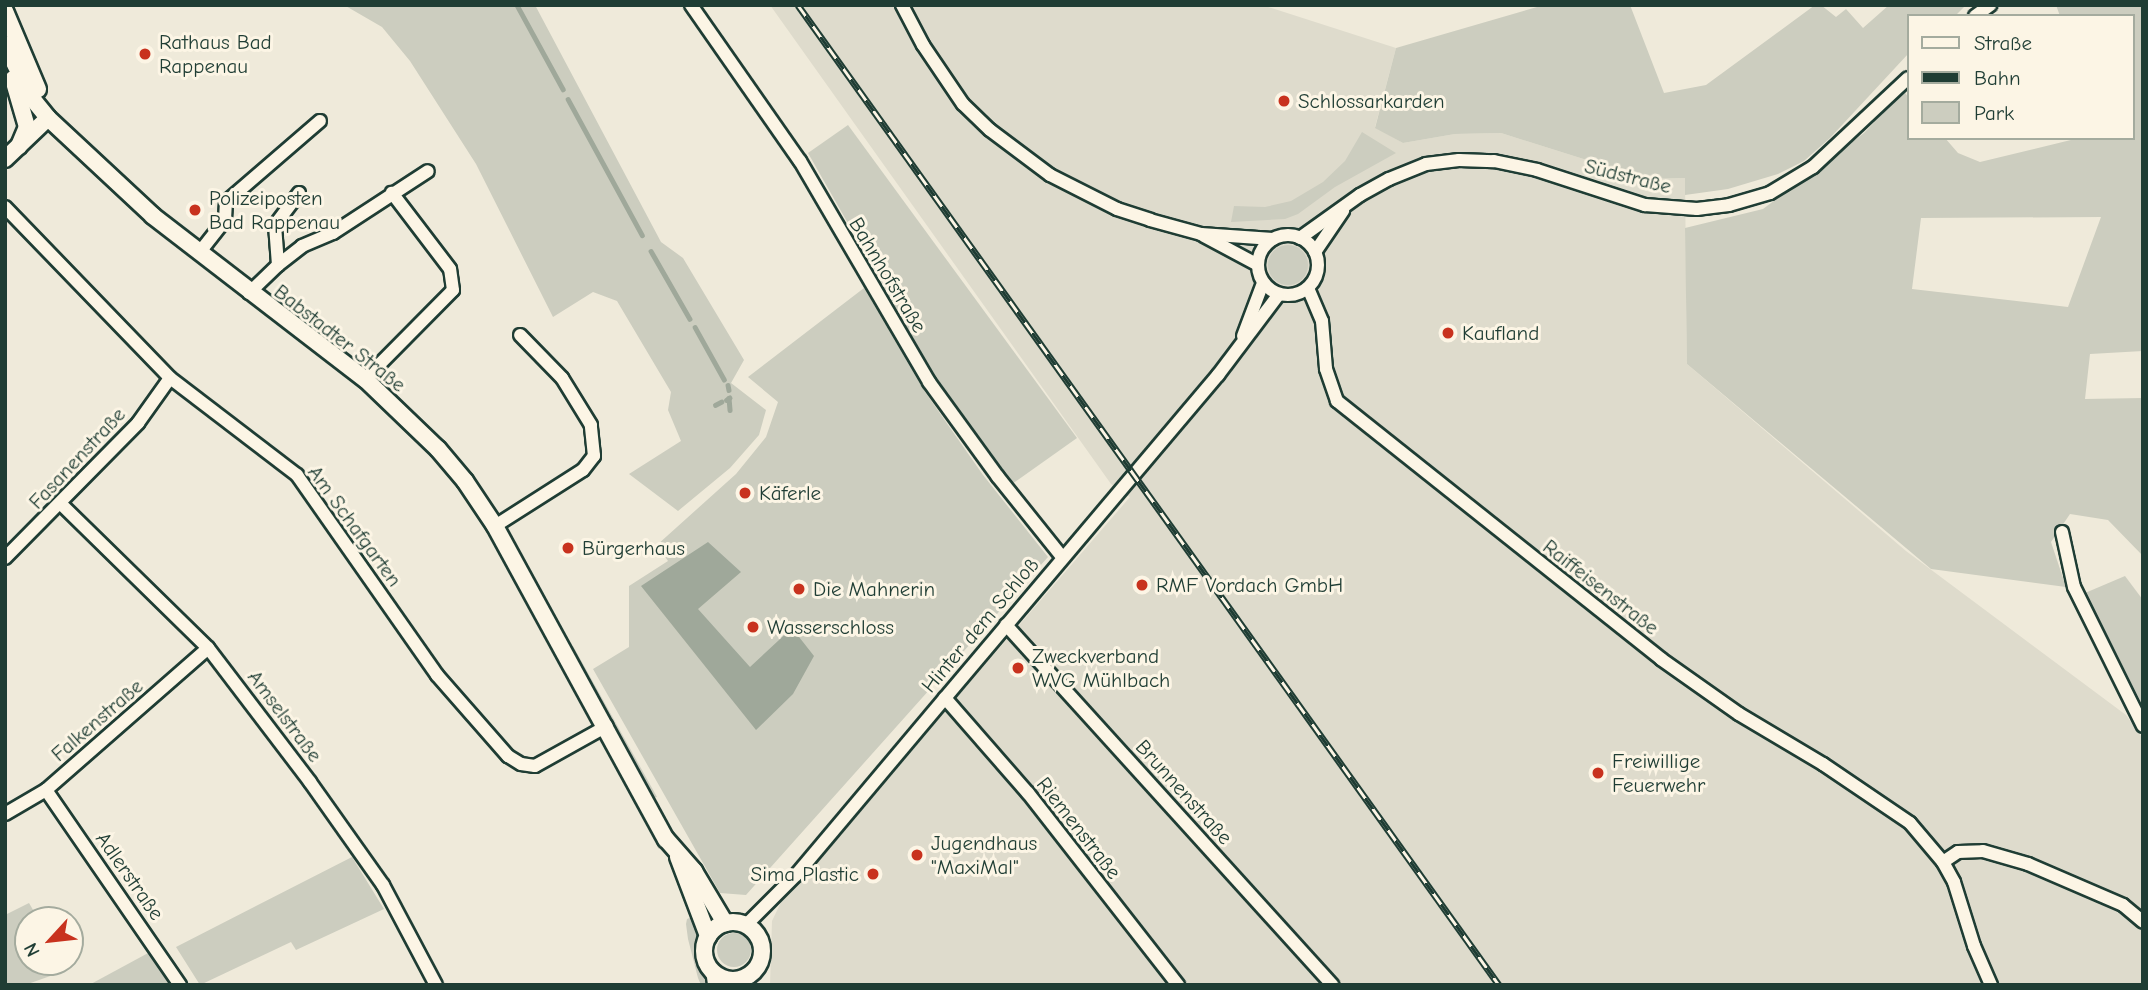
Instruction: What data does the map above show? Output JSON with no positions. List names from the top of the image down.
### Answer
{
  "streets": {
    "street": [
      "Südstraße",
      "Bahnhofstraße",
      "Babstadter Straße",
      "Fasanenstraße",
      "Am Schafgarten",
      "Raiffeisenstraße",
      "Hinter dem Schloß",
      "Amselstraße",
      "Falkenstraße",
      "Brunnenstraße",
      "Riemenstraße",
      "Adlerstraße"
    ]
  },
  "crossings": [
    ["Südstraße", "Raiffeisenstraße"],
    ["Südstraße", "Hinter dem Schloß"],
    ["Bahnhofstraße", "Hinter dem Schloß"],
    ["Babstadter Straße", "Am Schafgarten"],
    ["Babstadter Straße", "Hinter dem Schloß"],
    ["Fasanenstraße", "Am Schafgarten"],
    ["Fasanenstraße", "Amselstraße"],
    ["Raiffeisenstraße", "Hinter dem Schloß"],
    ["Hinter dem Schloß", "Brunnenstraße"],
    ["Hinter dem Schloß", "Riemenstraße"],
    ["Amselstraße", "Falkenstraße"],
    ["Falkenstraße", "Adlerstraße"]
  ],
  "places": [
    "Rathaus Bad Rappenau",
    "Schlossarkarden",
    "Polizeiposten Bad Rappenau",
    "Kaufland",
    "Käferle",
    "Bürgerhaus",
    "RMF Vordach GmbH",
    "Die Mahnerin",
    "Wasserschloss",
    "Zweckverband WVG Mühlbach",
    "Freiwillige Feuerwehr",
    "Jugendhaus \"MaxiMal\"",
    "Sima Plastic"
  ],
  "legend": ["Straße", "Bahn", "Park"],
  "north": "bottom left"
}
